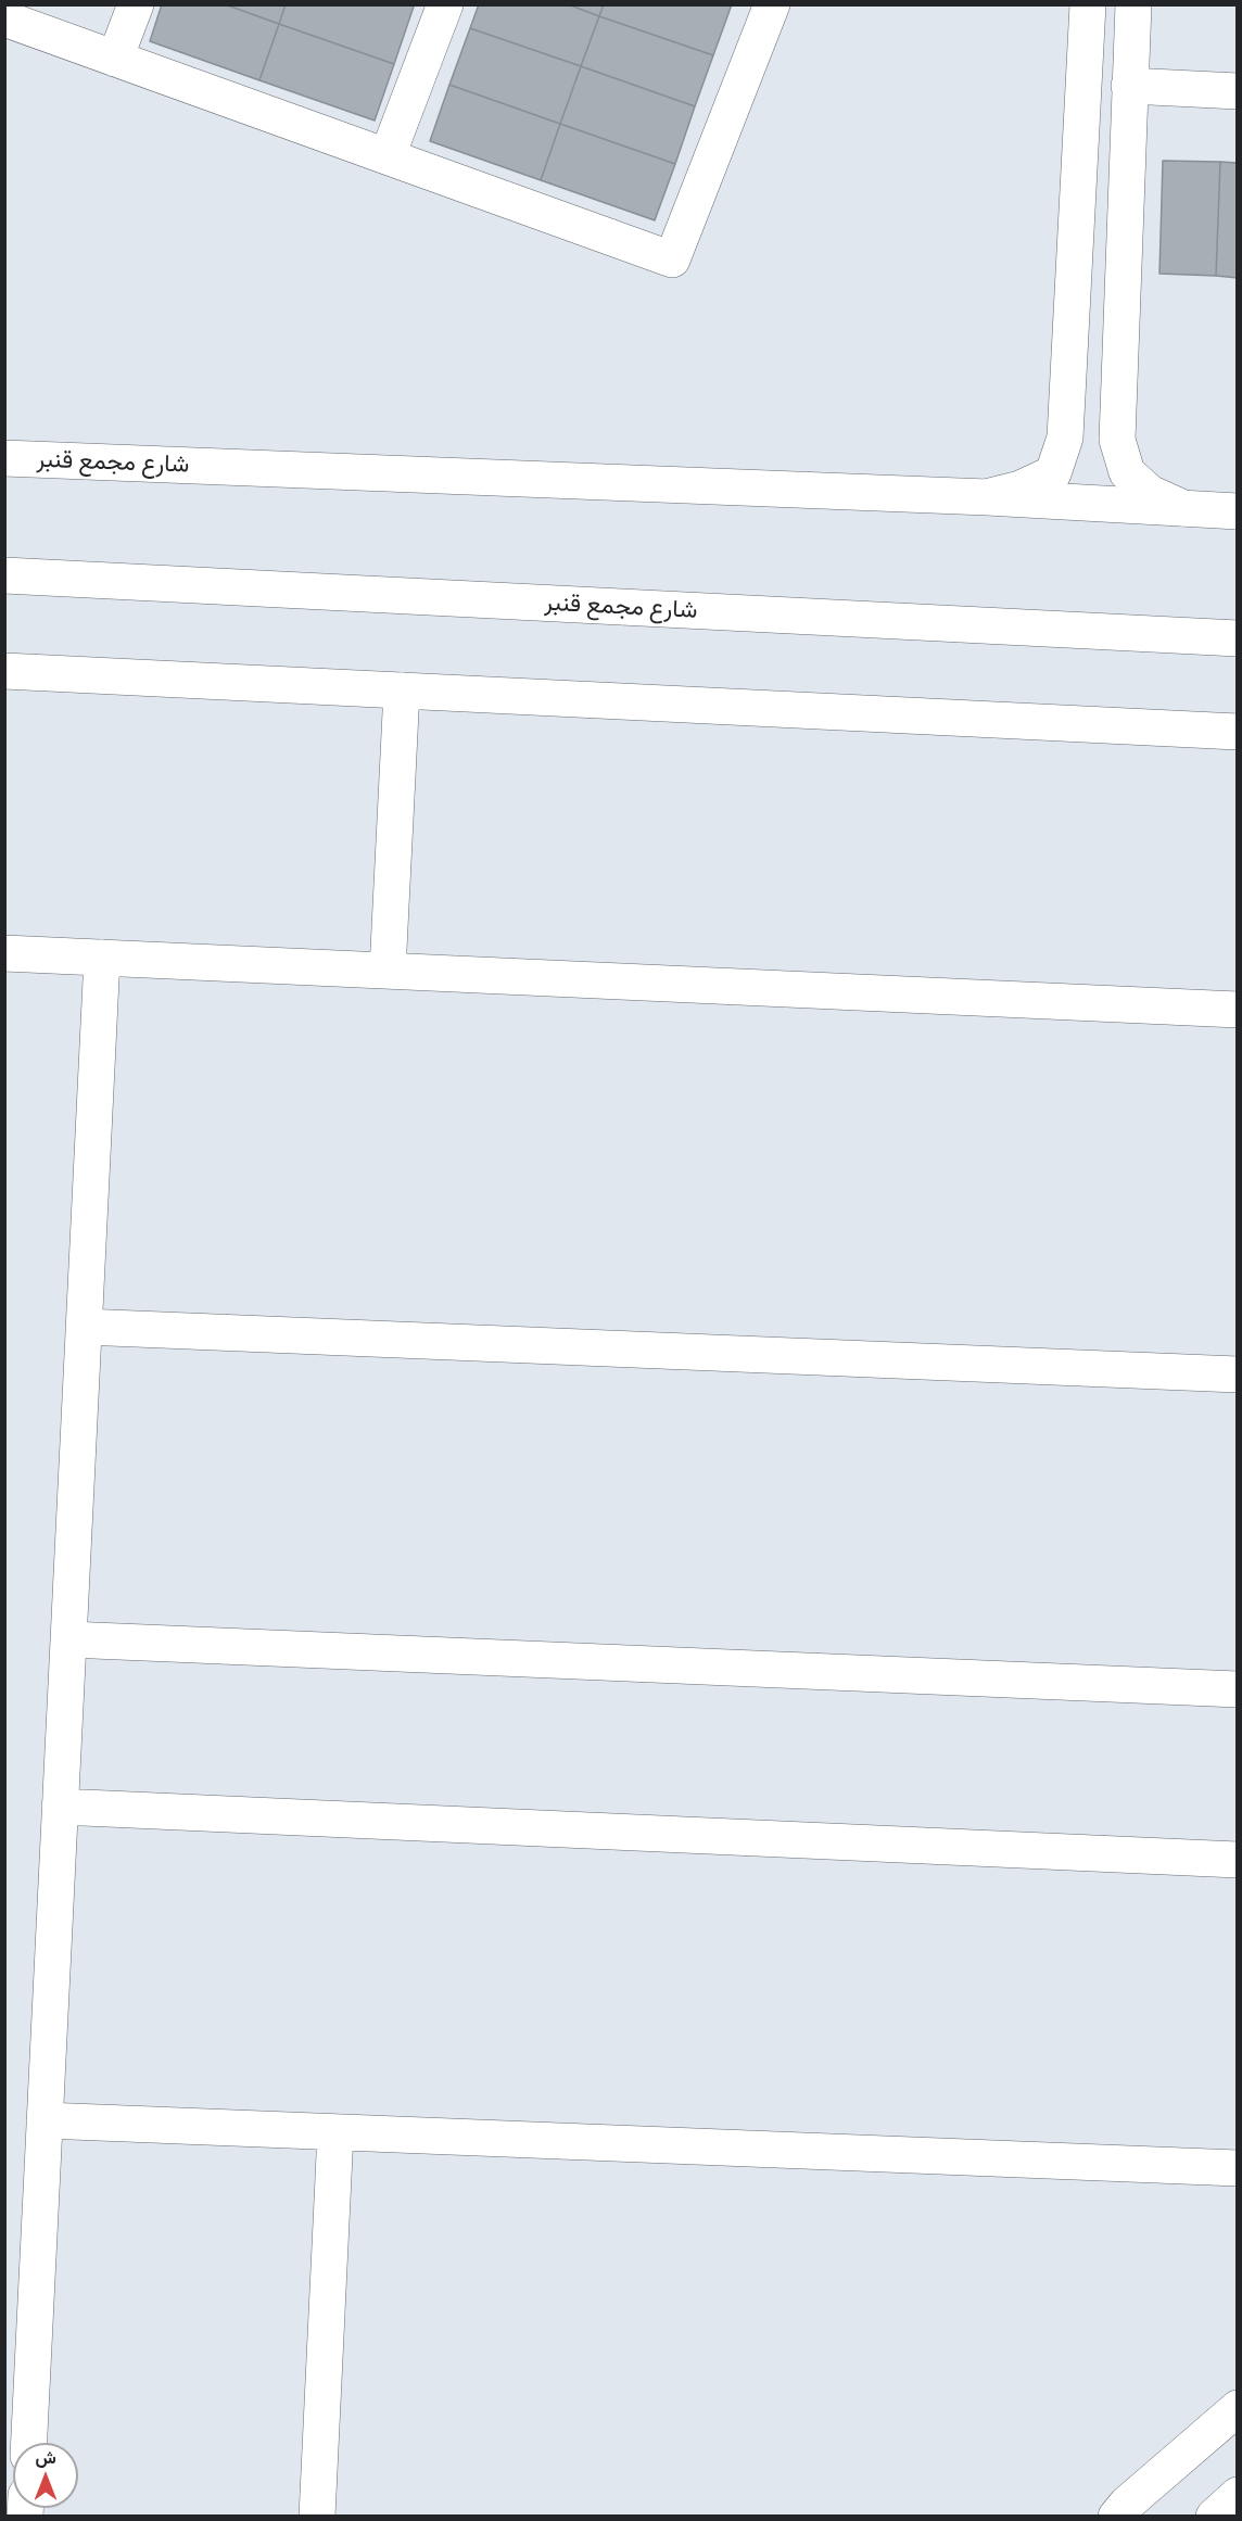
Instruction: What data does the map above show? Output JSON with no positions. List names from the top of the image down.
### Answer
{
  "streets": {
    "street": ["شارع مجمع قنبر"]
  },
  "north": "top"
}
